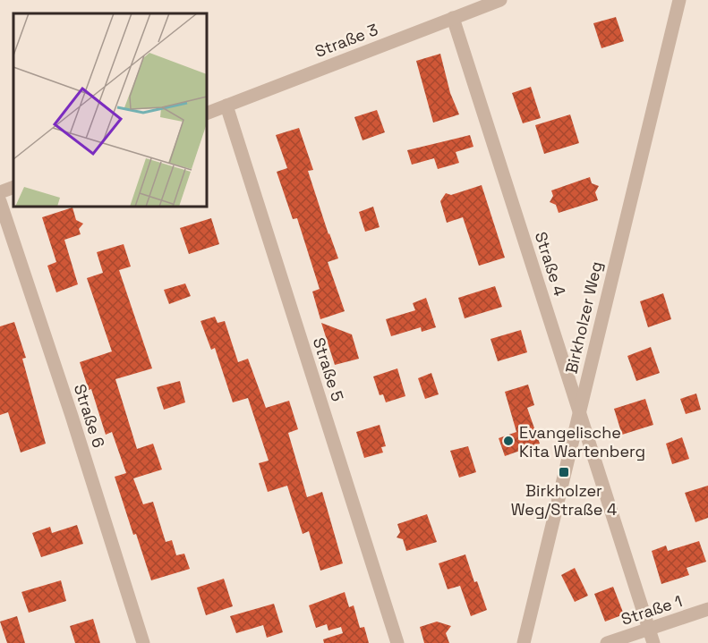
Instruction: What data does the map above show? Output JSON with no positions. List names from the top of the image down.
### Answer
{
  "streets": {
    "street": [
      "Straße 3",
      "Straße 4",
      "Birkholzer Weg",
      "Straße 5",
      "Straße 6",
      "Straße 1"
    ]
  },
  "crossings": [
    ["Straße 3", "Straße 4"],
    ["Straße 3", "Straße 5"],
    ["Straße 4", "Birkholzer Weg"],
    ["Straße 4", "Straße 1"]
  ],
  "places": {
    "other": ["Evangelische Kita Wartenberg"],
    "transit": ["Birkholzer Weg/Straße 4"]
  }
}
